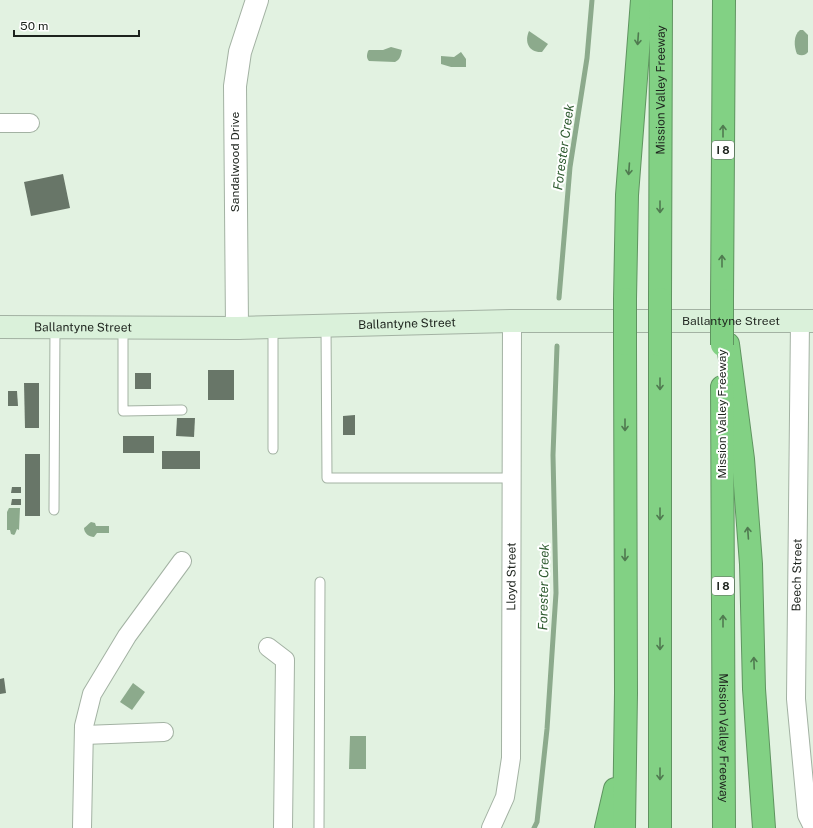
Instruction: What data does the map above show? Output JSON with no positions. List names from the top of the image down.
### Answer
{
  "streets": {
    "highway": ["Mission Valley Freeway", "I 8"],
    "main road": ["Ballantyne Street"],
    "street": ["Sandalwood Drive", "Beech Street", "Lloyd Street"]
  },
  "crossings": [
    ["Sandalwood Drive", "Ballantyne Street"],
    ["Ballantyne Street", "Beech Street"],
    ["Ballantyne Street", "Lloyd Street"]
  ],
  "water": ["Forester Creek"],
  "scale_bar": "50 m"
}
